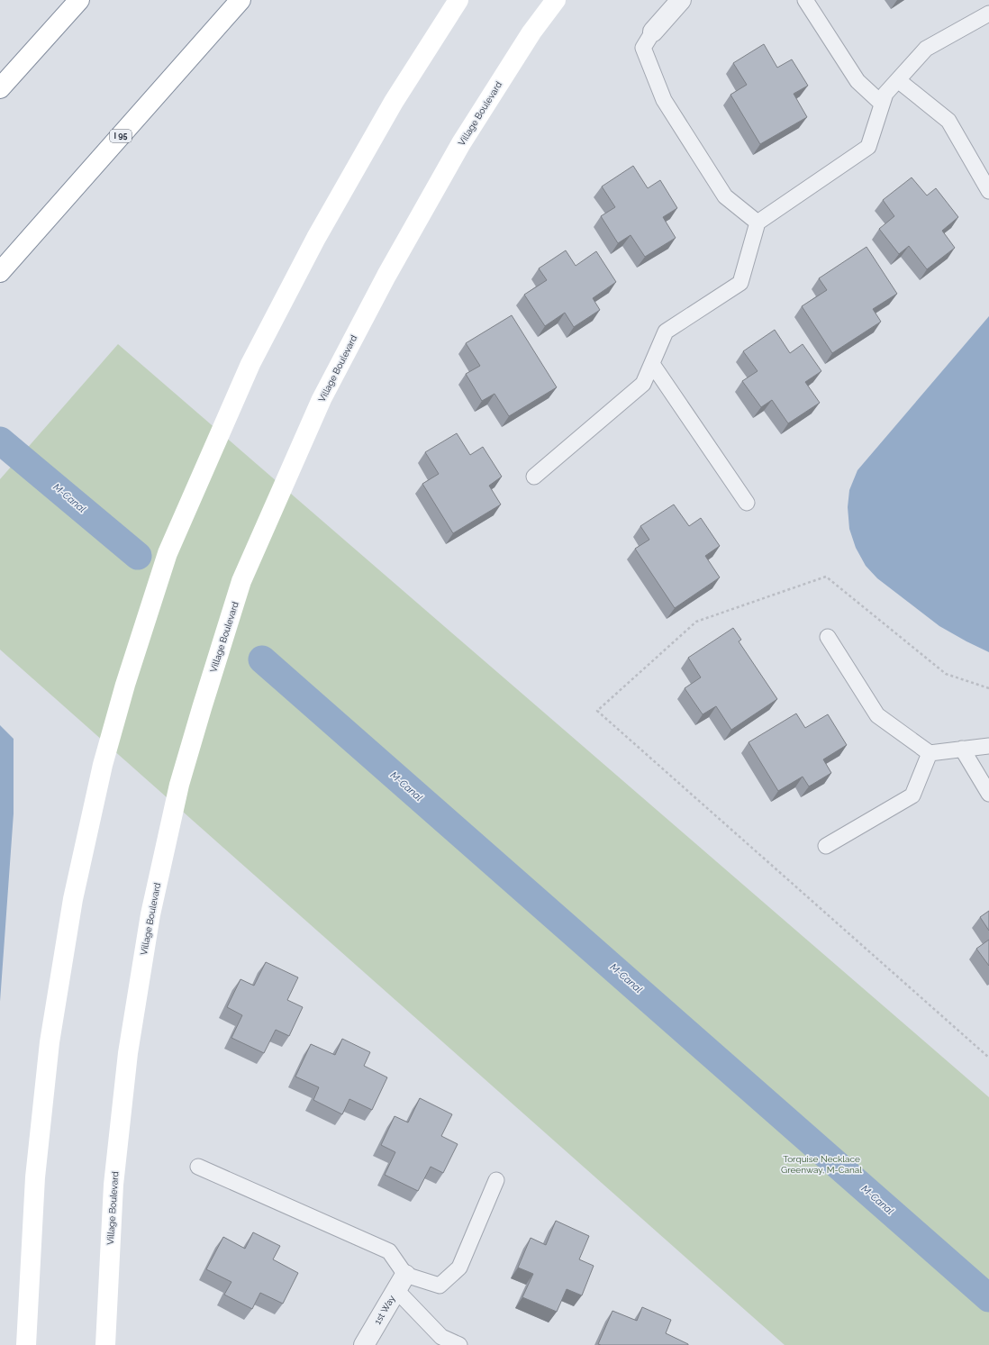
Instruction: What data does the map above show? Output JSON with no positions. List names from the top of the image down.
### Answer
{
  "streets": {
    "main road": ["Village Boulevard", "I 95"],
    "street": ["1st Way"]
  },
  "water": ["M-Canal"],
  "parks": ["Torquise Necklace Greenway, M-Canal"]
}
